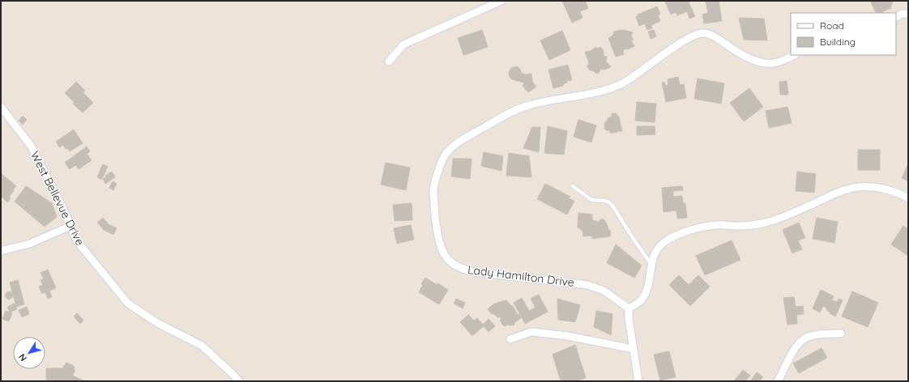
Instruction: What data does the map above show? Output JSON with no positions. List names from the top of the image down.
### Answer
{
  "streets": {
    "street": ["West Bellevue Drive", "Lady Hamilton Drive"]
  },
  "legend": ["Road", "Building"],
  "north": "bottom left"
}
